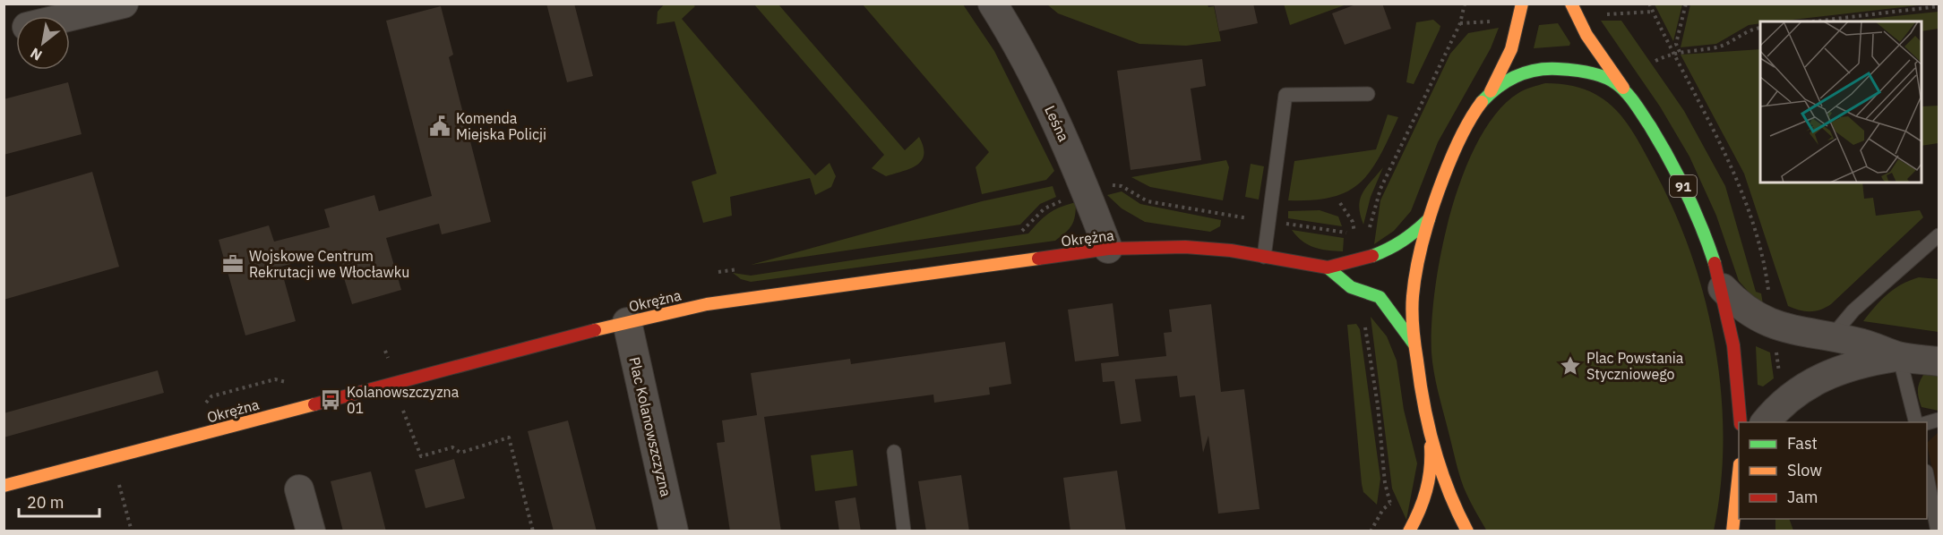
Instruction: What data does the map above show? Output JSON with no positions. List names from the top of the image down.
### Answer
{
  "streets": {
    "street": [
      "Leśna",
      "91",
      "Okrężna",
      "Plac Kolanowszczyzna"
    ]
  },
  "crossings": [
    ["Leśna", "Okrężna"],
    ["Okrężna", "Plac Kolanowszczyzna"]
  ],
  "places": {
    "public building": ["Komenda Miejska Policji"],
    "office": ["Wojskowe Centrum Rekrutacji we Włocławku"],
    "place": ["Plac Powstania Styczniowego"],
    "bus stop": ["Kolanowszczyzna 01"]
  },
  "legend": ["Fast", "Slow", "Jam"],
  "scale_bar": "20 m",
  "north": "bottom left"
}
